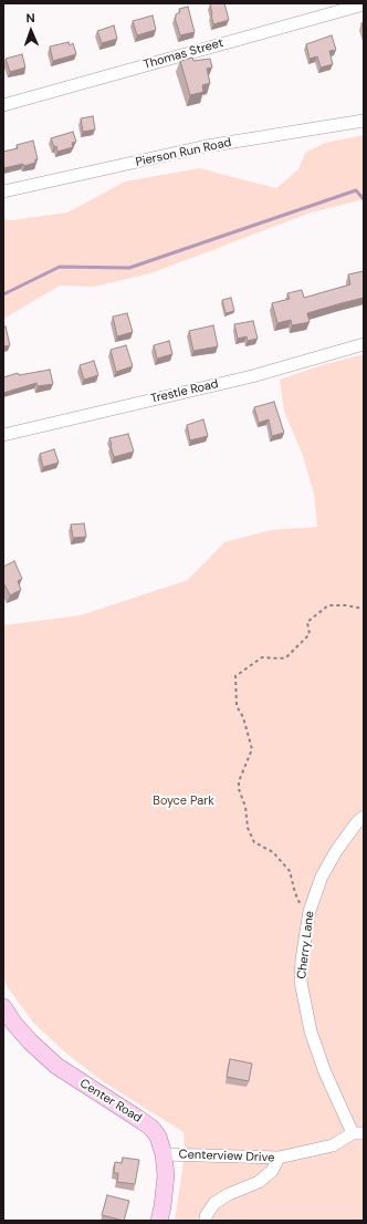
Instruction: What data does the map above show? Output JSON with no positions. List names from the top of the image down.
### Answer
{
  "streets": {
    "main road": ["Center Road"],
    "street": [
      "Thomas Street",
      "Pierson Run Road",
      "Trestle Road",
      "Cherry Lane",
      "Centerview Drive"
    ]
  },
  "crossings": [
    ["Cherry Lane", "Centerview Drive"],
    ["Center Road", "Centerview Drive"]
  ],
  "parks": ["Boyce Park"],
  "north": "top"
}
